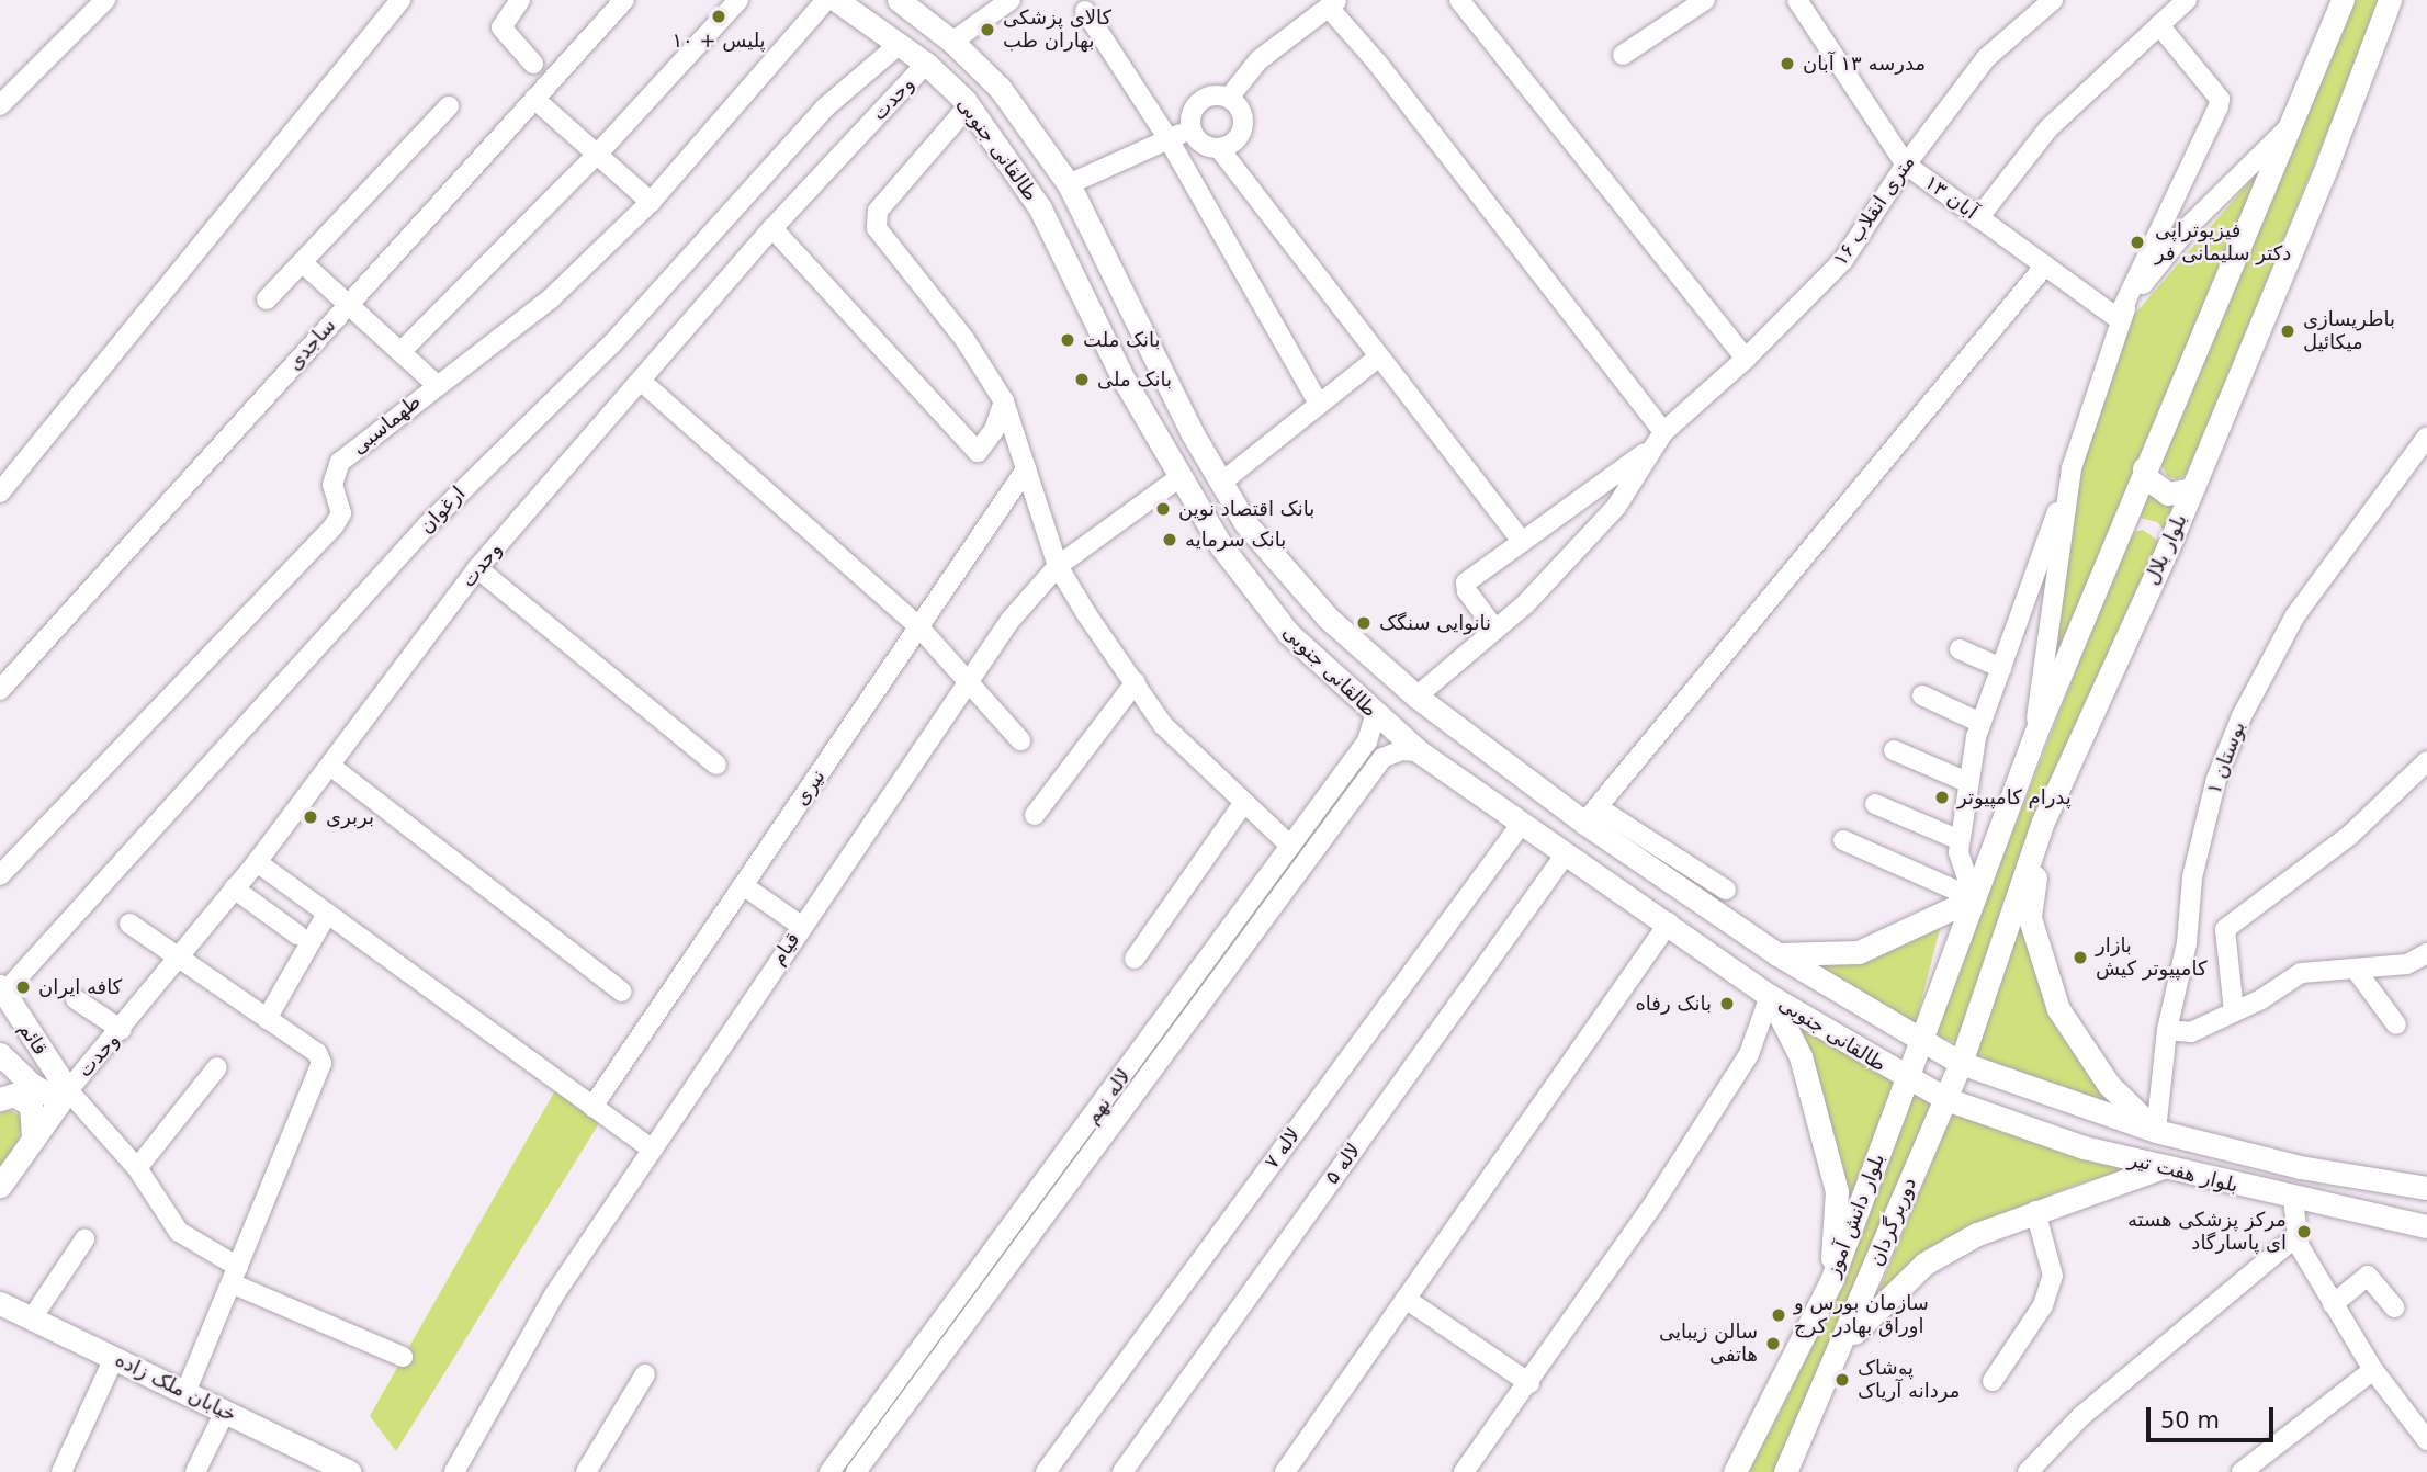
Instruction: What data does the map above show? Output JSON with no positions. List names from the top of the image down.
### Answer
{
  "streets": {
    "main road": [
      "طالقانی جنوبی",
      "بلوار بلال",
      "قائم",
      "بلوار هفت تیر",
      "بلوار دانش آموز",
      "دوربرگردان",
      "خیابان ملک زاده"
    ],
    "street": [
      "وحدت",
      "۱۳ آبان",
      "۱۶ متری انقلاب",
      "ساجدی",
      "طهماسبی",
      "ارغوان",
      "بوستان ۱",
      "نیری",
      "قیام",
      "لاله نهم",
      "لاله ۷",
      "لاله ۵"
    ]
  },
  "crossings": [
    ["وحدت", "طالقانی جنوبی"],
    ["وحدت", "قائم"],
    ["طالقانی جنوبی", "۱۶ متری انقلاب"],
    ["طالقانی جنوبی", "ارغوان"],
    ["طالقانی جنوبی", "بلوار بلال"],
    ["طالقانی جنوبی", "قیام"],
    ["طالقانی جنوبی", "لاله نهم"],
    ["طالقانی جنوبی", "لاله ۷"],
    ["طالقانی جنوبی", "لاله ۵"],
    ["طالقانی جنوبی", "بلوار هفت تیر"],
    ["طالقانی جنوبی", "بلوار دانش آموز"],
    ["طالقانی جنوبی", "دوربرگردان"],
    ["۱۳ آبان", "۱۶ متری انقلاب"],
    ["ارغوان", "قائم"],
    ["بلوار بلال", "بلوار هفت تیر"],
    ["بلوار بلال", "دوربرگردان"],
    ["بوستان ۱", "بلوار هفت تیر"],
    ["بلوار هفت تیر", "دوربرگردان"]
  ],
  "places": [
    "پلیس + ۱۰",
    "کالای پزشکی بهاران طب",
    "مدرسه ۱۳ آبان",
    "فیزیوتراپی دکتر سلیمانی فر",
    "باطریسازی میکائیل",
    "بانک ملت",
    "بانک ملی",
    "بانک اقتصاد نوین",
    "بانک سرمایه",
    "نانوایی سنگک",
    "پدرام کامپیوتر",
    "بربری",
    "بازار کامپیوتر کیش",
    "کافه ایران",
    "بانک رفاه",
    "مرکز پزشکی هسته ای پاسارگاد",
    "سازمان بورس و اوراق بهادر کرج",
    "سالن زیبایی هاتفی",
    "پوشاک مردانه آریاک"
  ],
  "scale_bar": "50 m"
}
